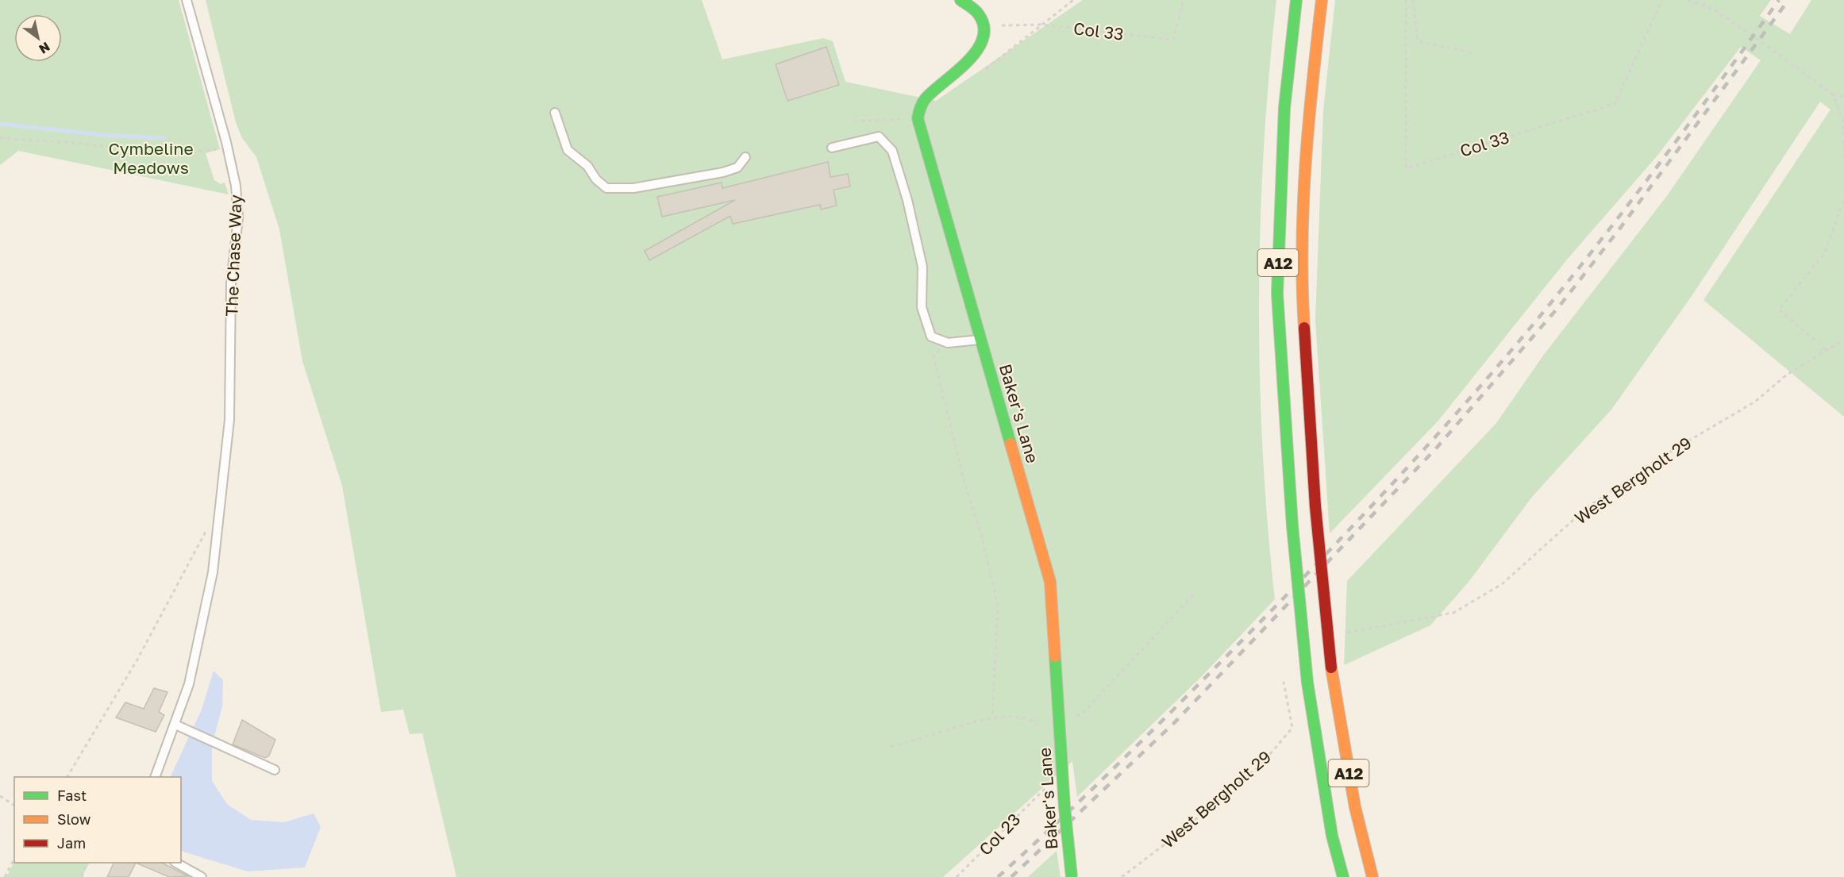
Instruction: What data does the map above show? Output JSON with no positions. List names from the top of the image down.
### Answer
{
  "streets": {
    "main road": ["A12", "Baker's Lane"],
    "lane": ["The Chase Way"],
    "path": ["Col 33", "West Bergholt 29", "Col 23"]
  },
  "crossings": [
    ["Col 33", "Baker's Lane"],
    ["Baker's Lane", "Col 23"]
  ],
  "parks": ["Cymbeline Meadows"],
  "legend": ["Fast", "Slow", "Jam"],
  "north": "bottom right"
}
